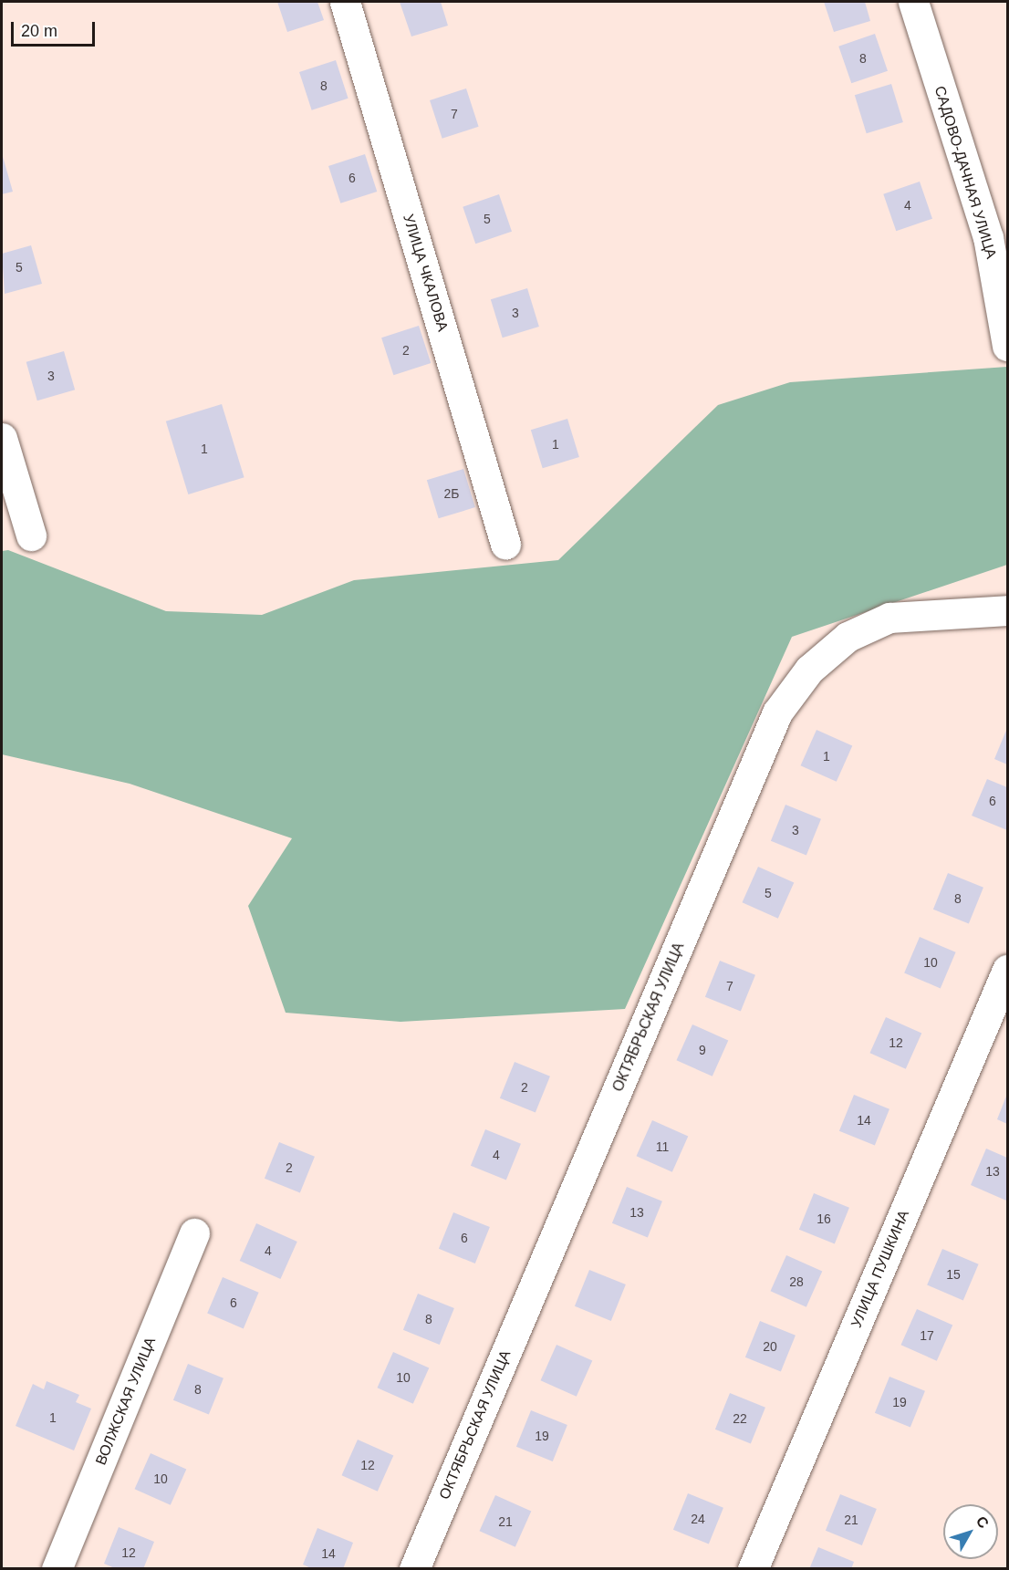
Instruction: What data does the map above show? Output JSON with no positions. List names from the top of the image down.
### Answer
{
  "streets": {
    "street": [
      "САДОВО-ДАЧНАЯ УЛИЦА",
      "УЛИЦА ЧКАЛОВА",
      "ОКТЯБРЬСКАЯ УЛИЦА",
      "УЛИЦА ПУШКИНА",
      "ВОЛЖСКАЯ УЛИЦА"
    ]
  },
  "house_numbers": [
    "8",
    "8",
    "7",
    "6",
    "4",
    "5",
    "5",
    "3",
    "2",
    "3",
    "1",
    "1",
    "2Б",
    "1",
    "6",
    "3",
    "5",
    "8",
    "10",
    "7",
    "12",
    "9",
    "2",
    "14",
    "11",
    "4",
    "2",
    "13",
    "13",
    "16",
    "6",
    "4",
    "15",
    "28",
    "6",
    "8",
    "17",
    "20",
    "10",
    "8",
    "19",
    "1",
    "22",
    "19",
    "12",
    "10",
    "24",
    "21",
    "21",
    "12",
    "14"
  ],
  "scale_bar": "20 m",
  "north": "top right"
}
